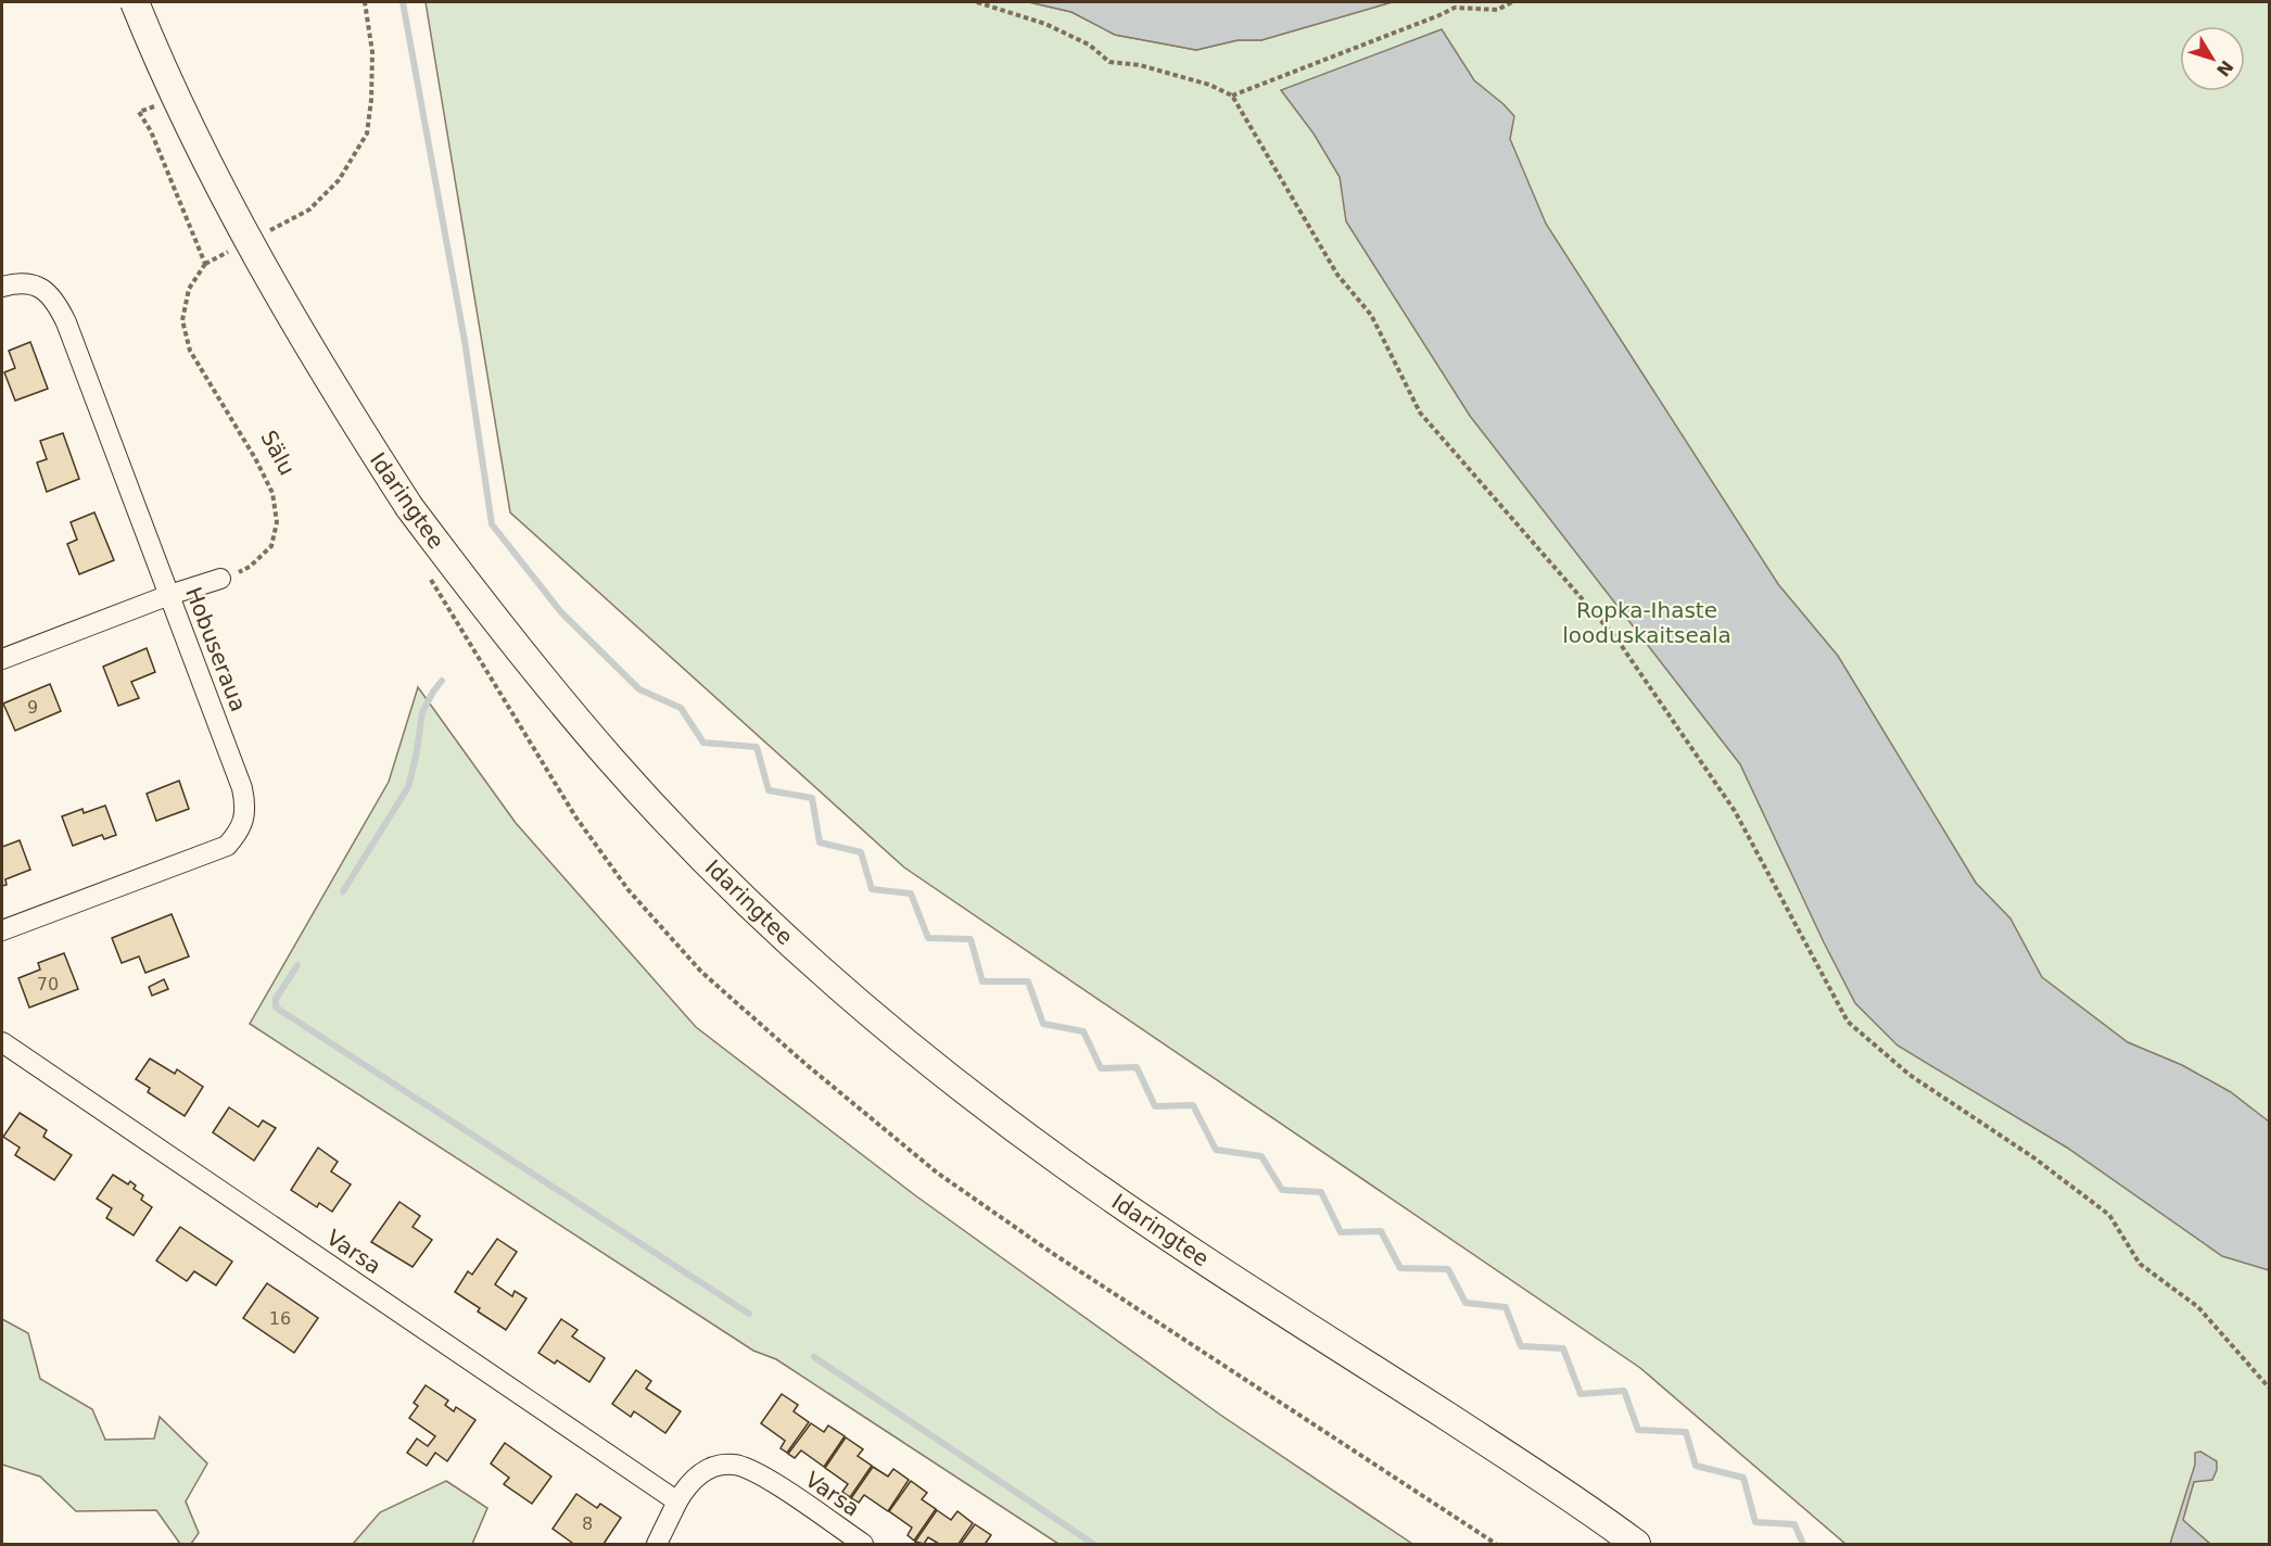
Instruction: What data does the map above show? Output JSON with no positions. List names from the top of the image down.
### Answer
{
  "streets": {
    "main road": ["Idaringtee"],
    "street": ["Hobuseraua", "Varsa"],
    "path": ["Sälu"]
  },
  "parks": ["Ropka-Ihaste looduskaitseala"],
  "house_numbers": [
    "9",
    "70",
    "16",
    "8"
  ],
  "north": "bottom right"
}
